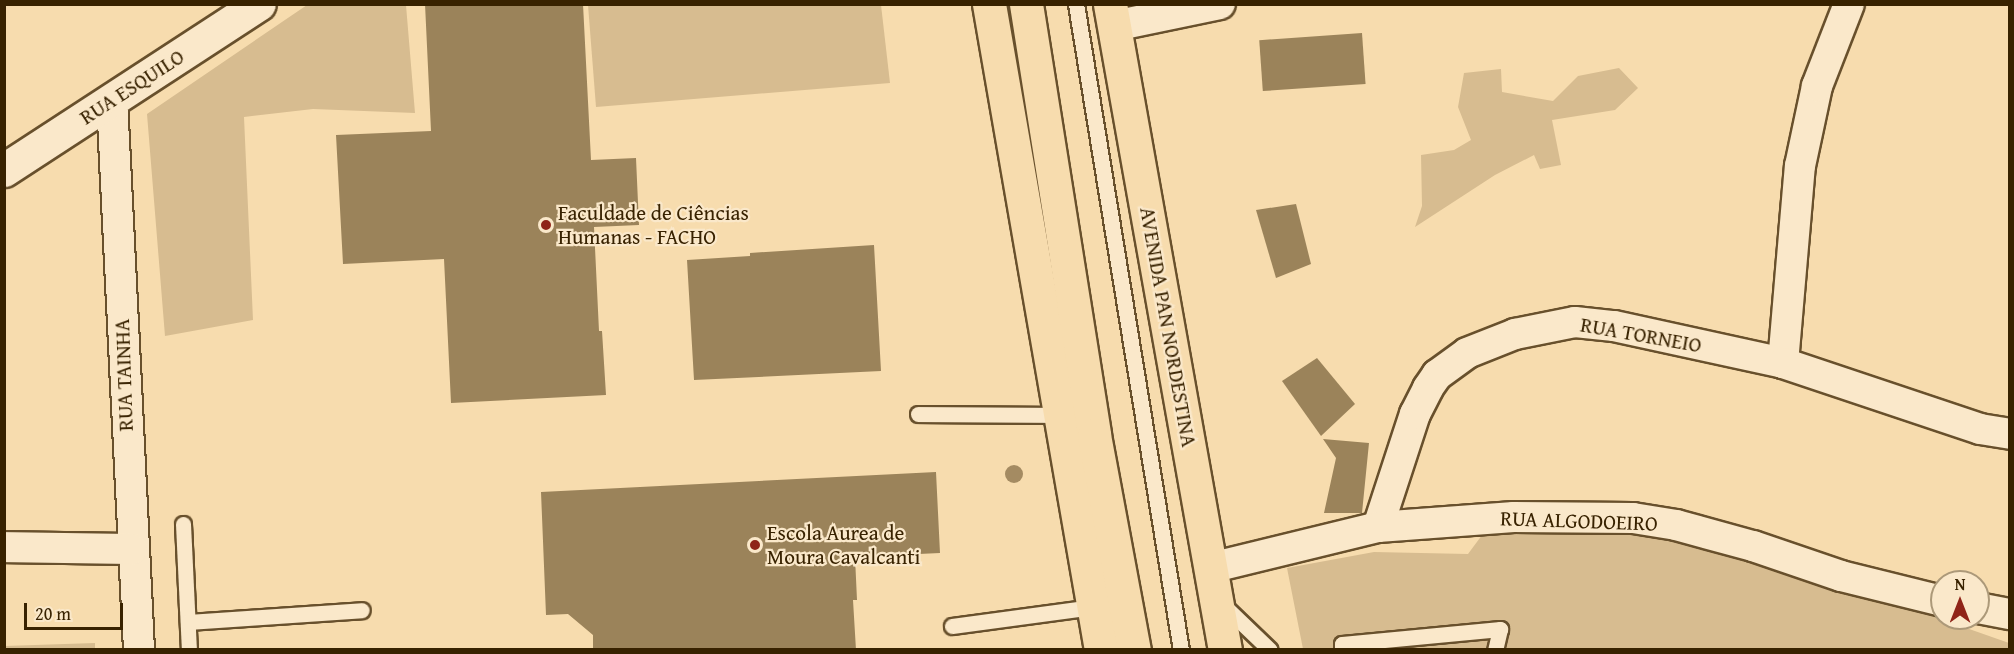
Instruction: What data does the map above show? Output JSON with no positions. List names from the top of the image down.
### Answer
{
  "streets": {
    "highway": ["AVENIDA PAN NORDESTINA"],
    "street": [
      "RUA ESQUILO",
      "RUA TORNEIO",
      "RUA TAINHA",
      "RUA ALGODOEIRO"
    ]
  },
  "crossings": [
    ["RUA ESQUILO", "RUA TAINHA"],
    ["AVENIDA PAN NORDESTINA", "RUA ALGODOEIRO"],
    ["RUA TORNEIO", "RUA ALGODOEIRO"]
  ],
  "places": ["Faculdade de Ciências Humanas - FACHO", "Escola Aurea de Moura Cavalcanti"],
  "scale_bar": "20 m",
  "north": "top"
}
